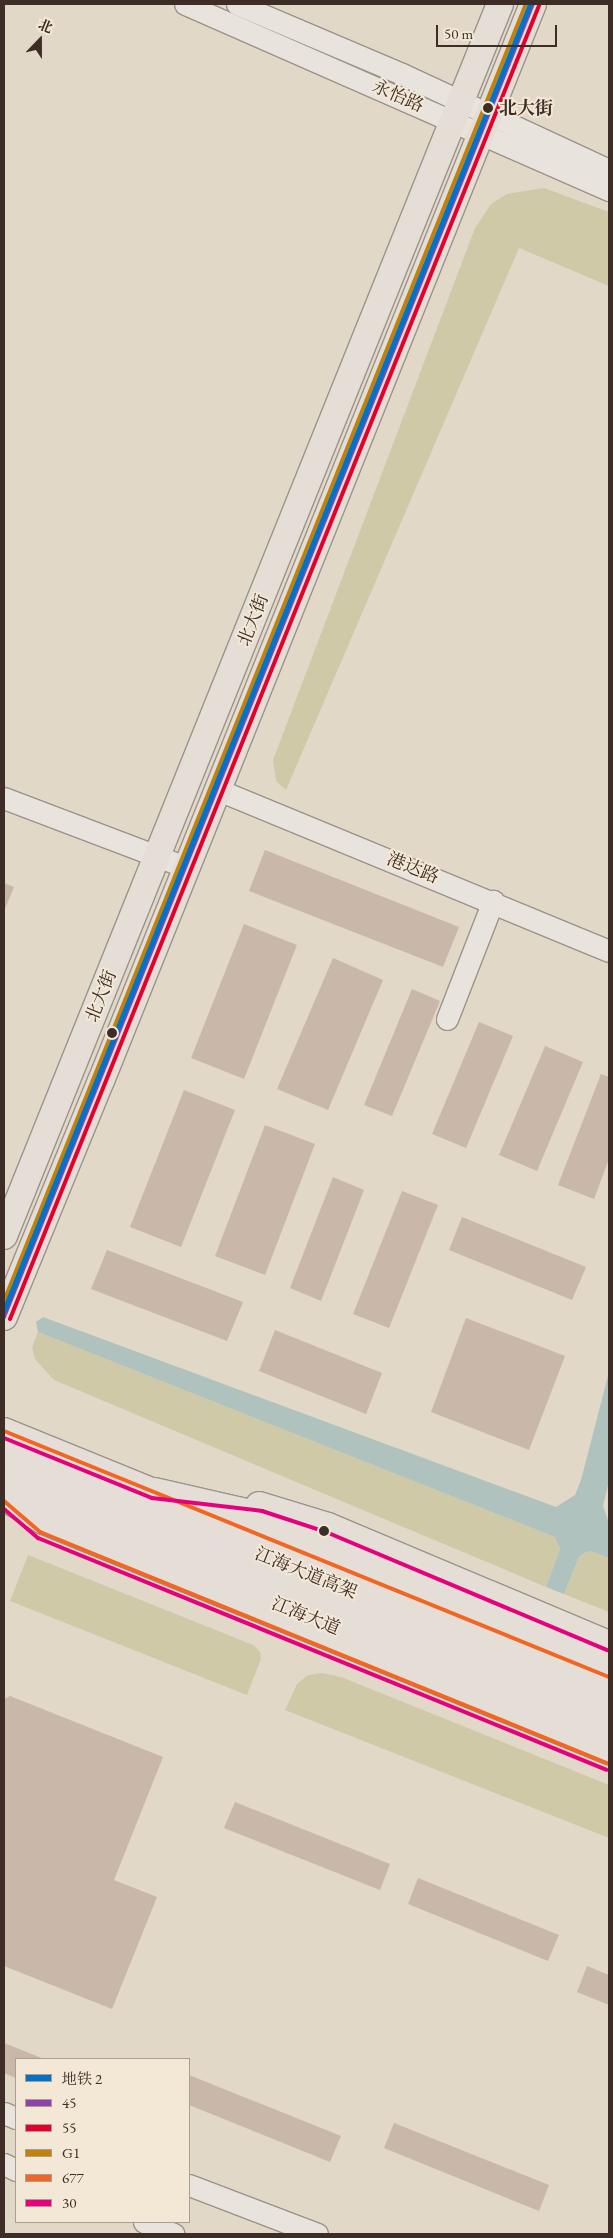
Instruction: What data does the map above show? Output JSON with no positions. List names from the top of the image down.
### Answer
{
  "streets": {
    "highway": ["江海大道高架"],
    "main road": ["北大街", "江海大道"],
    "street": ["永怡路", "港达路"]
  },
  "crossings": [
    ["永怡路", "北大街"],
    ["北大街", "港达路"]
  ],
  "places": ["北大街"],
  "lines": [
    "metro line 2",
    "transit line 45",
    "transit line G1",
    "transit line 55",
    "transit line 677",
    "transit line 30"
  ],
  "legend": [
    "地铁 2",
    "45",
    "55",
    "G1",
    "677",
    "30"
  ],
  "scale_bar": "50 m",
  "north": "top"
}
